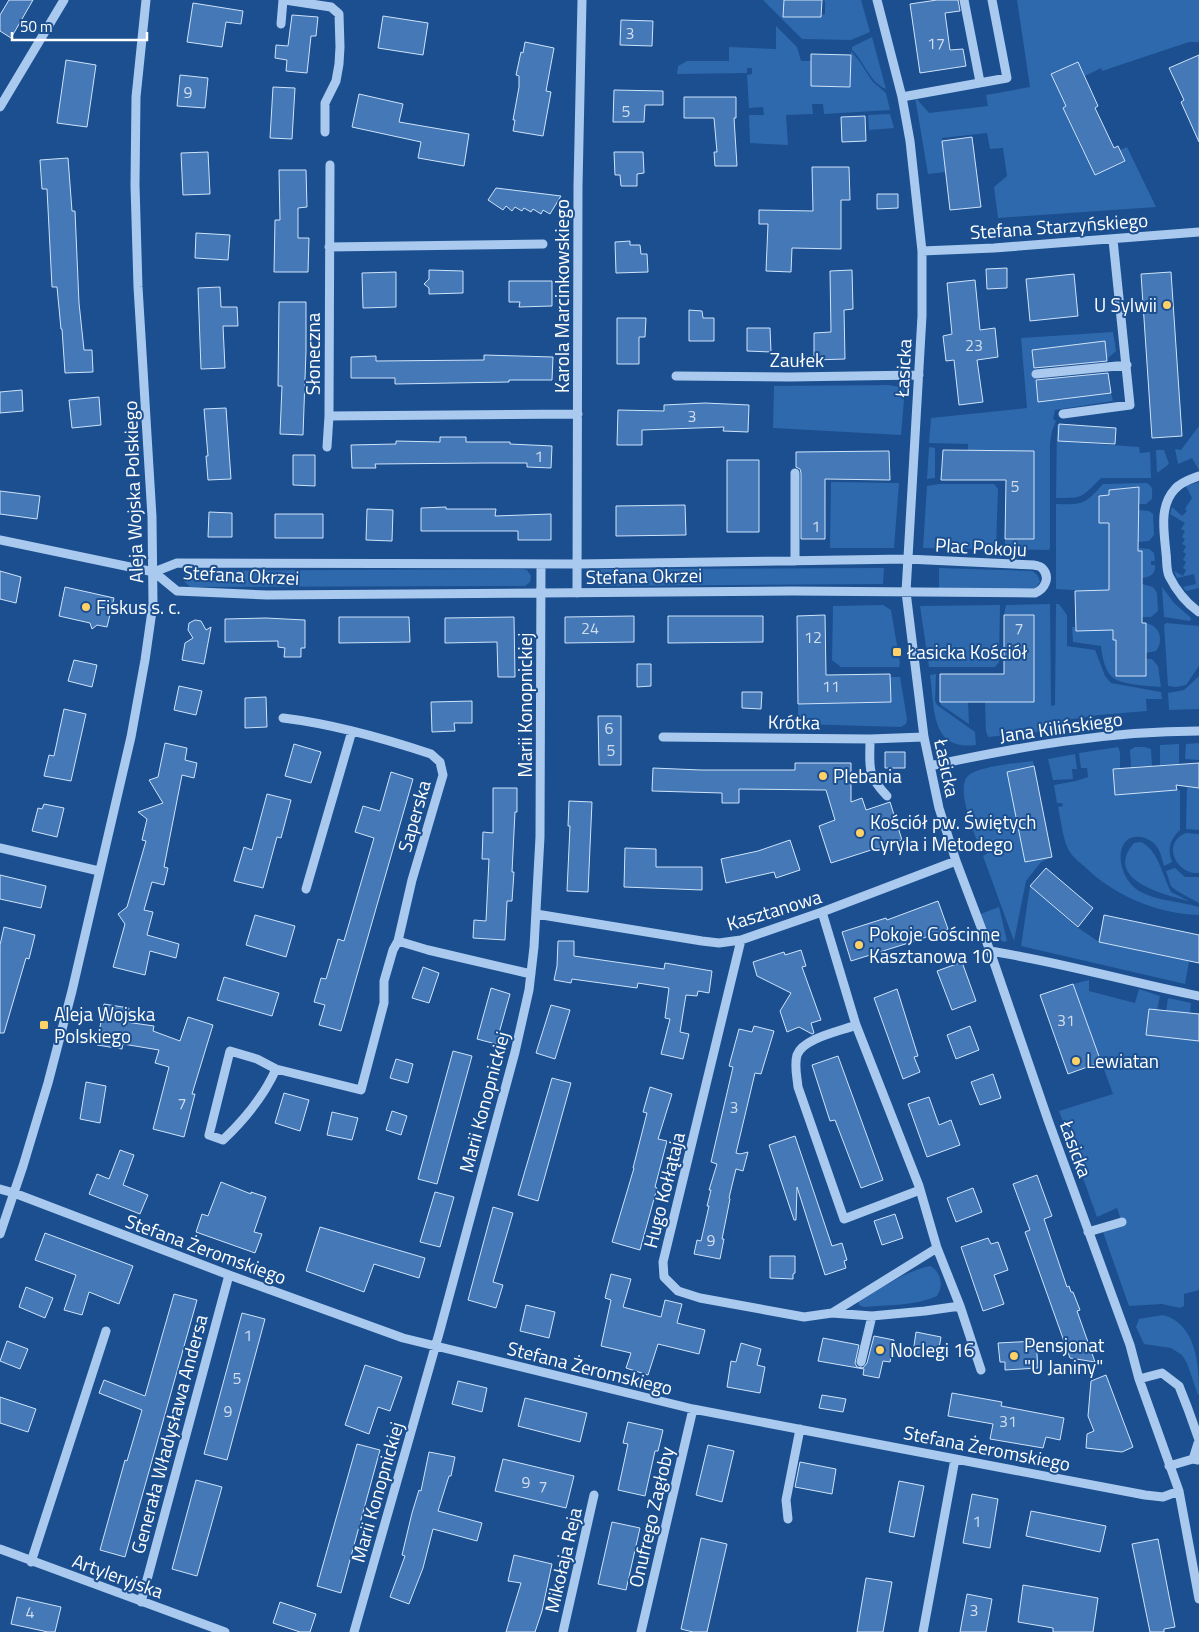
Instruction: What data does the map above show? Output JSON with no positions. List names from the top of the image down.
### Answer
{
  "streets": {
    "street": [
      "Stefana Starzyńskiego",
      "Karola Marcinkowskiego",
      "Słoneczna",
      "Zaułek",
      "Łasicka",
      "Aleja Wojska Polskiego",
      "Plac Pokoju",
      "Stefana Okrzei",
      "Marii Konopnickiej",
      "Krótka",
      "Jana Kilińskiego",
      "Saperska",
      "Kasztanowa",
      "Hugo Kołłątaja",
      "Stefana Żeromskiego",
      "Generała Władysława Andersa",
      "Onufrego Zagłoby",
      "Mikołaja Reja",
      "Artyleryjska"
    ]
  },
  "crossings": [
    ["Stefana Starzyńskiego", "Łasicka"],
    ["Karola Marcinkowskiego", "Słoneczna"],
    ["Karola Marcinkowskiego", "Stefana Okrzei"],
    ["Zaułek", "Łasicka"],
    ["Łasicka", "Plac Pokoju"],
    ["Łasicka", "Stefana Okrzei"],
    ["Łasicka", "Krótka"],
    ["Łasicka", "Jana Kilińskiego"],
    ["Łasicka", "Kasztanowa"],
    ["Aleja Wojska Polskiego", "Stefana Okrzei"],
    ["Aleja Wojska Polskiego", "Stefana Żeromskiego"],
    ["Plac Pokoju", "Stefana Okrzei"],
    ["Stefana Okrzei", "Marii Konopnickiej"],
    ["Marii Konopnickiej", "Kasztanowa"],
    ["Marii Konopnickiej", "Stefana Żeromskiego"],
    ["Kasztanowa", "Hugo Kołłątaja"],
    ["Stefana Żeromskiego", "Generała Władysława Andersa"],
    ["Stefana Żeromskiego", "Onufrego Zagłoby"],
    ["Generała Władysława Andersa", "Artyleryjska"]
  ],
  "places": {
    "other": [
      "U Sylwii",
      "Fiskus s. c.",
      "Plebania",
      "Kościół pw. Świętych Cyryla i Metodego",
      "Pokoje Gościnne Kasztanowa 10",
      "Lewiatan",
      "Noclegi 16",
      "Pensjonat \"U Janiny\""
    ],
    "transit": ["Łasicka Kościół", "Aleja Wojska Polskiego"]
  },
  "house_numbers": [
    "3",
    "17",
    "9",
    "5",
    "23",
    "3",
    "1",
    "5",
    "1",
    "24",
    "7",
    "12",
    "11",
    "6",
    "5",
    "31",
    "7",
    "3",
    "9",
    "1",
    "5",
    "9",
    "31",
    "9",
    "7",
    "1",
    "3",
    "4"
  ],
  "scale_bar": "50 m"
}
